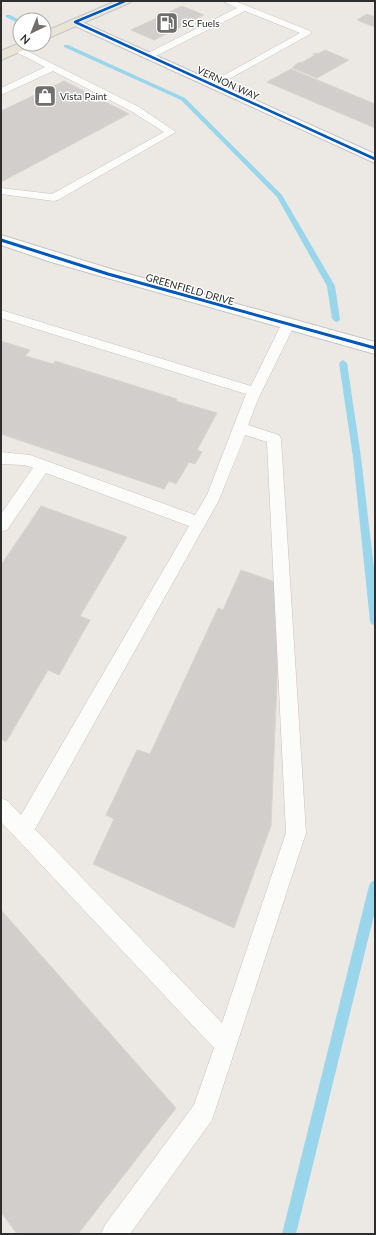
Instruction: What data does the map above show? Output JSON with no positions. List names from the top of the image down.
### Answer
{
  "streets": {
    "street": ["VERNON WAY", "GREENFIELD DRIVE"]
  },
  "places": {
    "fuel station": ["SC Fuels"],
    "shop": ["Vista Paint"]
  },
  "north": "bottom left"
}
